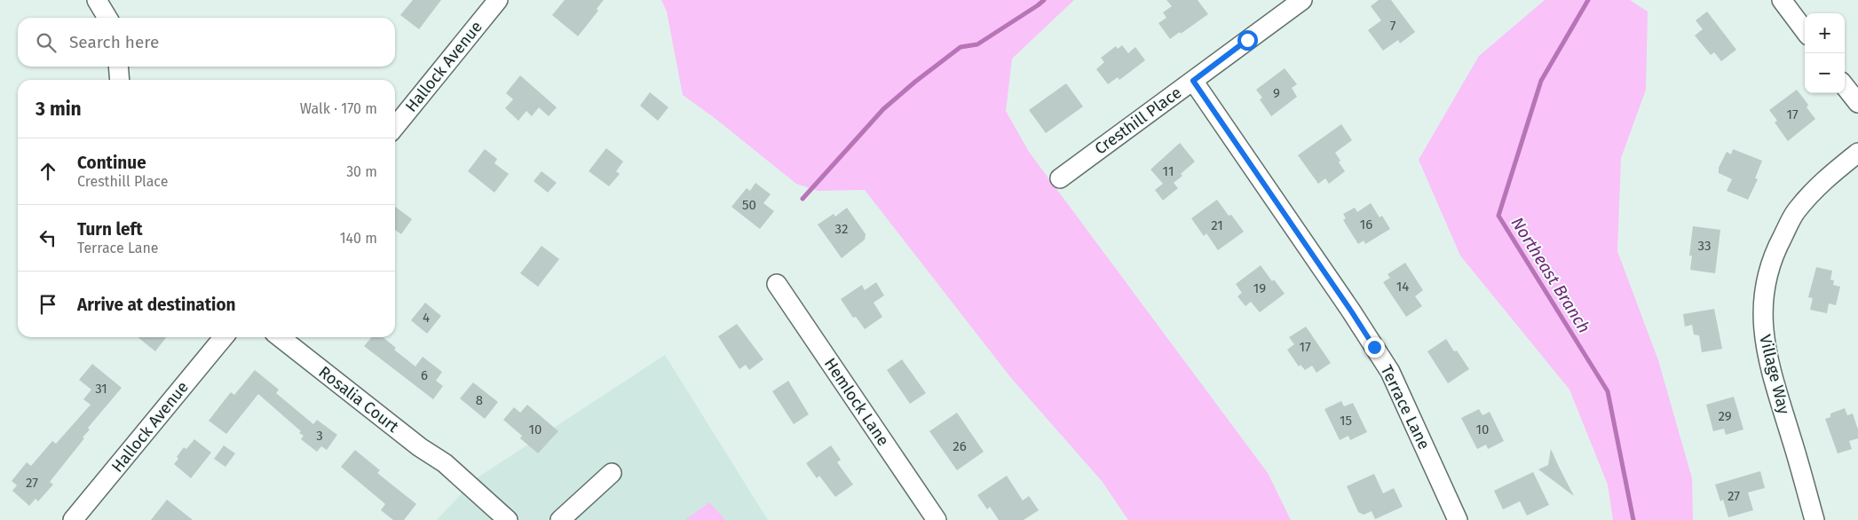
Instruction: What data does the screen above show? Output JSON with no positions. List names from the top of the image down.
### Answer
{
  "streets": {
    "street": [
      "Hallock Avenue",
      "Cresthill Place",
      "Village Way",
      "Rosalia Court",
      "Hemlock Lane",
      "Terrace Lane"
    ]
  },
  "crossings": [
    ["Cresthill Place", "Terrace Lane"]
  ],
  "water": ["Northeast Branch"],
  "house_numbers": [
    "7",
    "9",
    "17",
    "11",
    "50",
    "16",
    "21",
    "32",
    "33",
    "14",
    "19",
    "4",
    "17",
    "6",
    "31",
    "8",
    "29",
    "15",
    "10",
    "10",
    "3",
    "26",
    "27",
    "27"
  ],
  "page": {
    "map_buttons": ["+", "−"],
    "search": "Search here",
    "heading": ["3 min", "Walk · 170 m"],
    "list": [
      ["Continue", "Cresthill Place", "30 m"],
      ["Turn left", "Terrace Lane", "140 m"],
      "Arrive at destination"
    ]
  }
}
